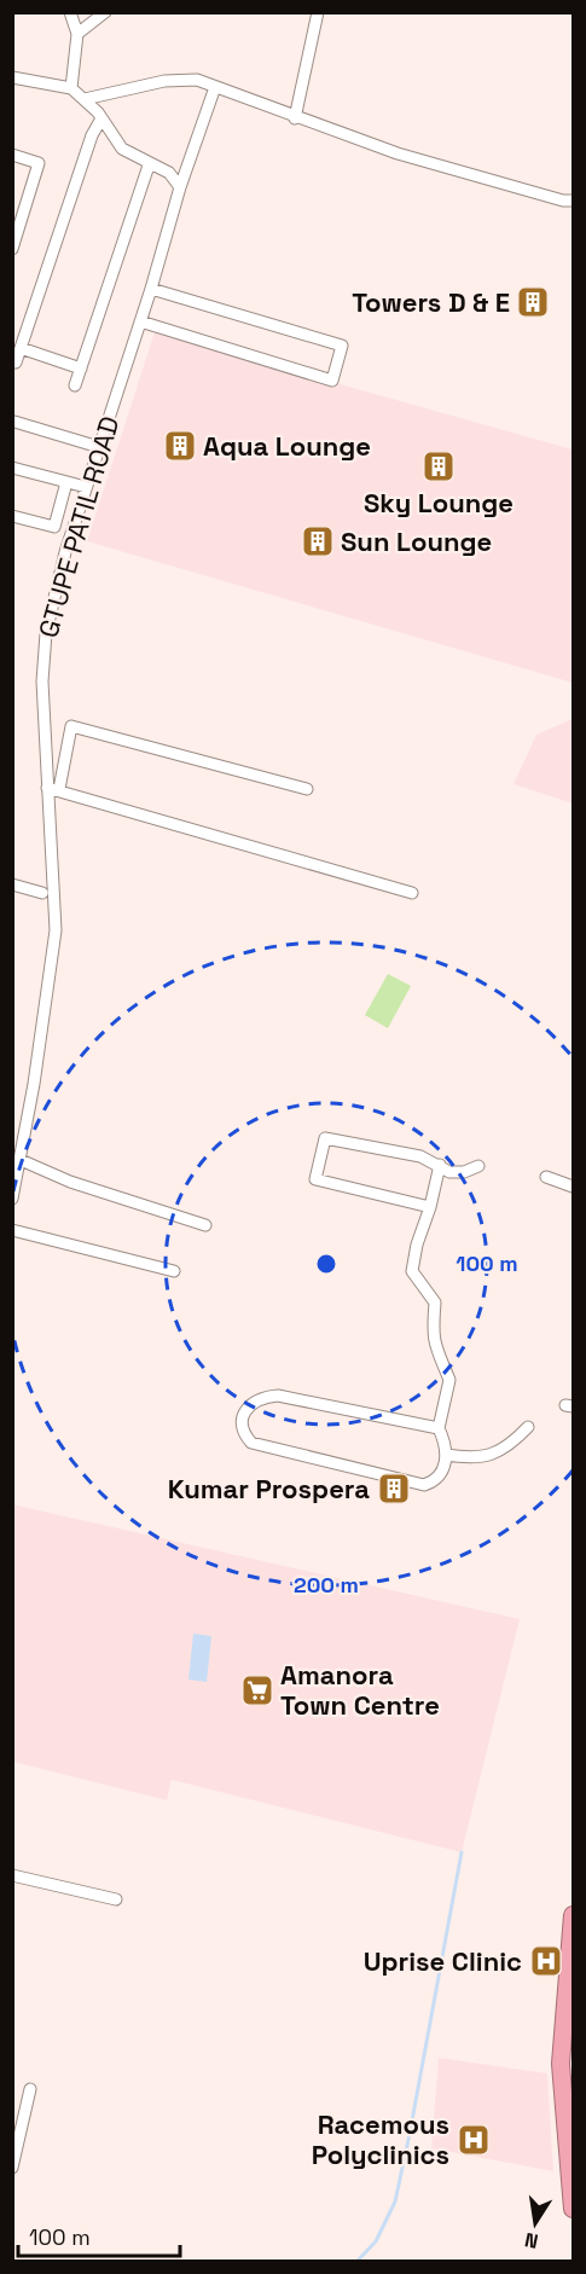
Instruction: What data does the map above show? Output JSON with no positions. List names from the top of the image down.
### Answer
{
  "streets": {
    "street": ["GTUPE PATIL ROAD"]
  },
  "places": {
    "building": [
      "Towers D & E",
      "Aqua Lounge",
      "Sky Lounge",
      "Sun Lounge",
      "Kumar Prospera"
    ],
    "supermarket": ["Amanora Town Centre"],
    "hospital": ["Uprise Clinic", "Racemous Polyclinics"]
  },
  "scale_bar": "100 m",
  "north": "bottom",
  "rings": ["100 m", "200 m"]
}
